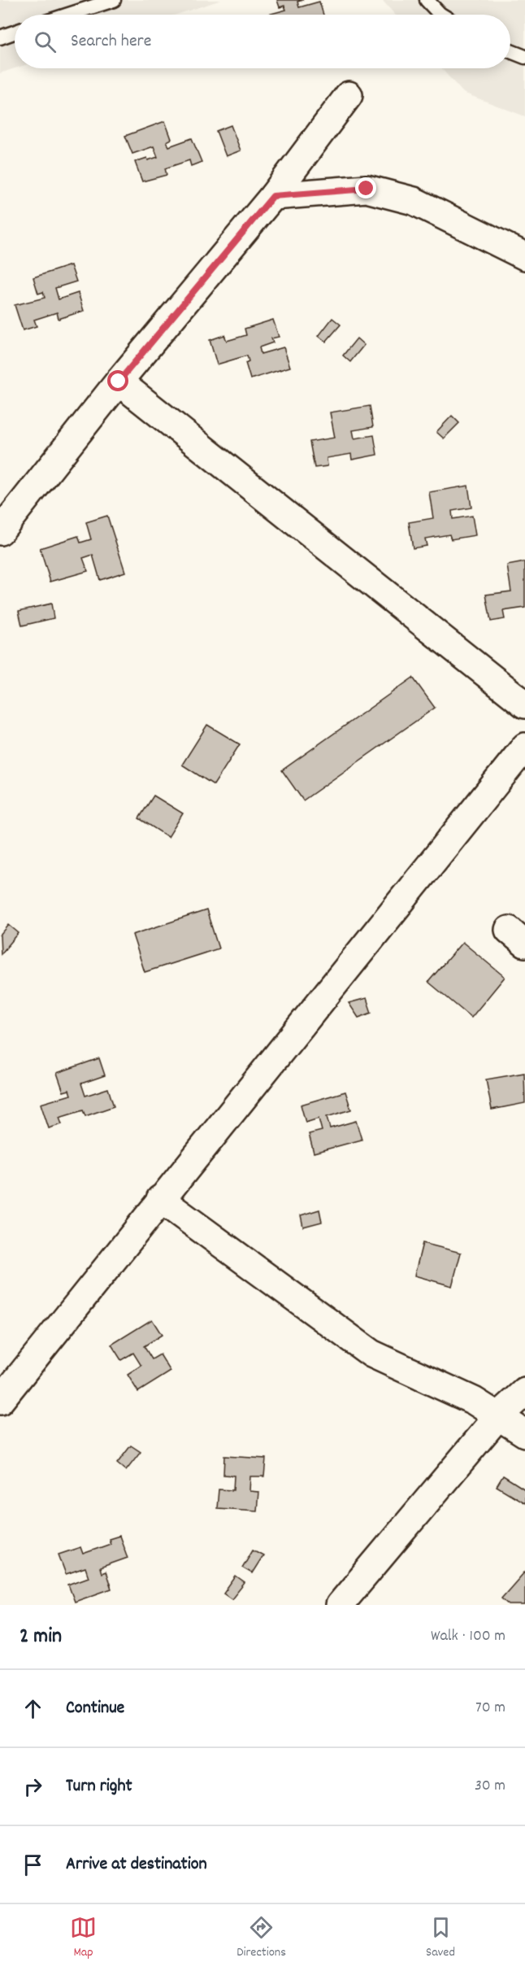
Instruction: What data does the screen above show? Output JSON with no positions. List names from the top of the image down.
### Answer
{
  "page": {
    "search": "Search here",
    "heading": ["2 min", "Walk · 100 m"],
    "list": [
      ["Continue", "70 m"],
      ["Turn right", "30 m"],
      "Arrive at destination"
    ],
    "nav": ["Map", "Directions", "Saved"]
  }
}
